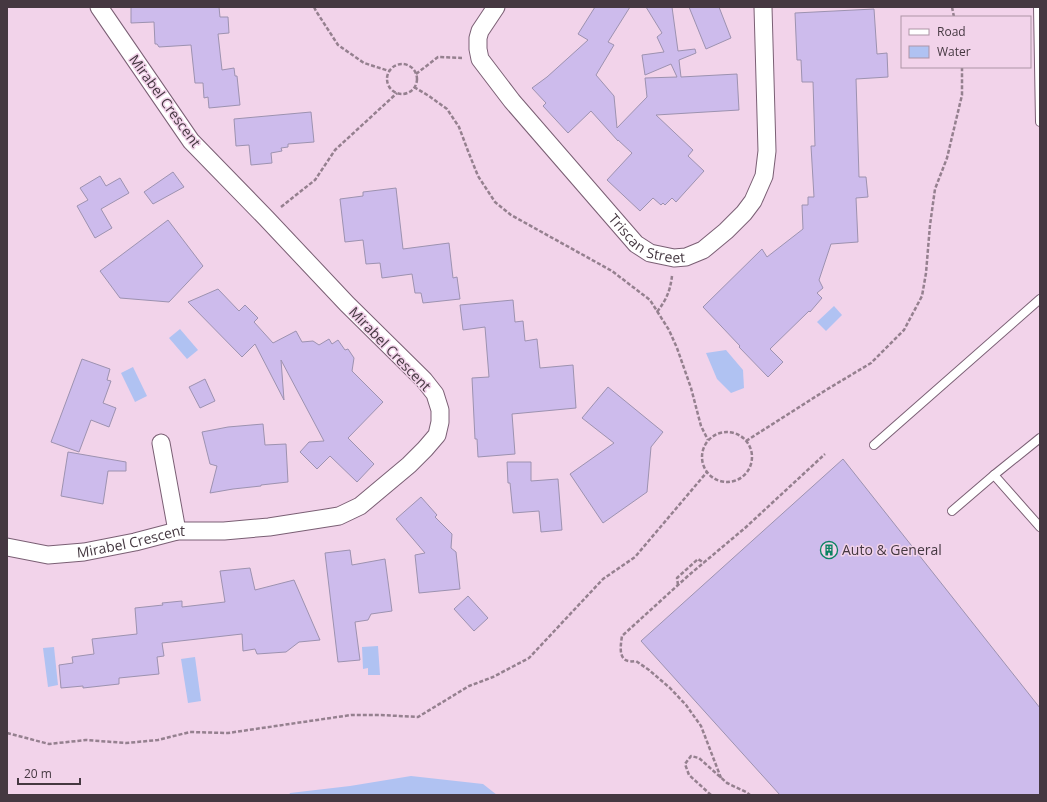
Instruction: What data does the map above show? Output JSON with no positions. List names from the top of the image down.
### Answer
{
  "streets": {
    "street": ["Mirabel Crescent", "Triscan Street"]
  },
  "places": {
    "building": ["Auto & General"]
  },
  "legend": ["Road", "Water"],
  "scale_bar": "20 m"
}
